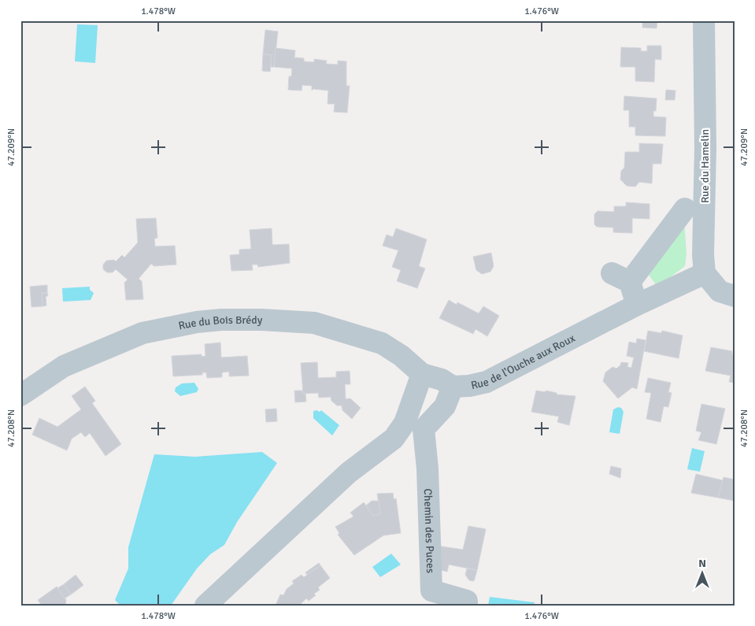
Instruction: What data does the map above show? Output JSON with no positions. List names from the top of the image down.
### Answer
{
  "streets": {
    "street": [
      "Rue du Hamelin",
      "Rue du Bois Brédy",
      "Rue de l'Ouche aux Roux",
      "Chemin des Puces"
    ]
  },
  "crossings": [
    ["Rue du Hamelin", "Rue de l'Ouche aux Roux"],
    ["Rue du Bois Brédy", "Rue de l'Ouche aux Roux"],
    ["Rue du Bois Brédy", "Chemin des Puces"],
    ["Rue de l'Ouche aux Roux", "Chemin des Puces"]
  ],
  "north": "top",
  "coordinates": [
    "1.478°W",
    "1.476°W",
    "47.209°N",
    "47.208°N"
  ]
}
